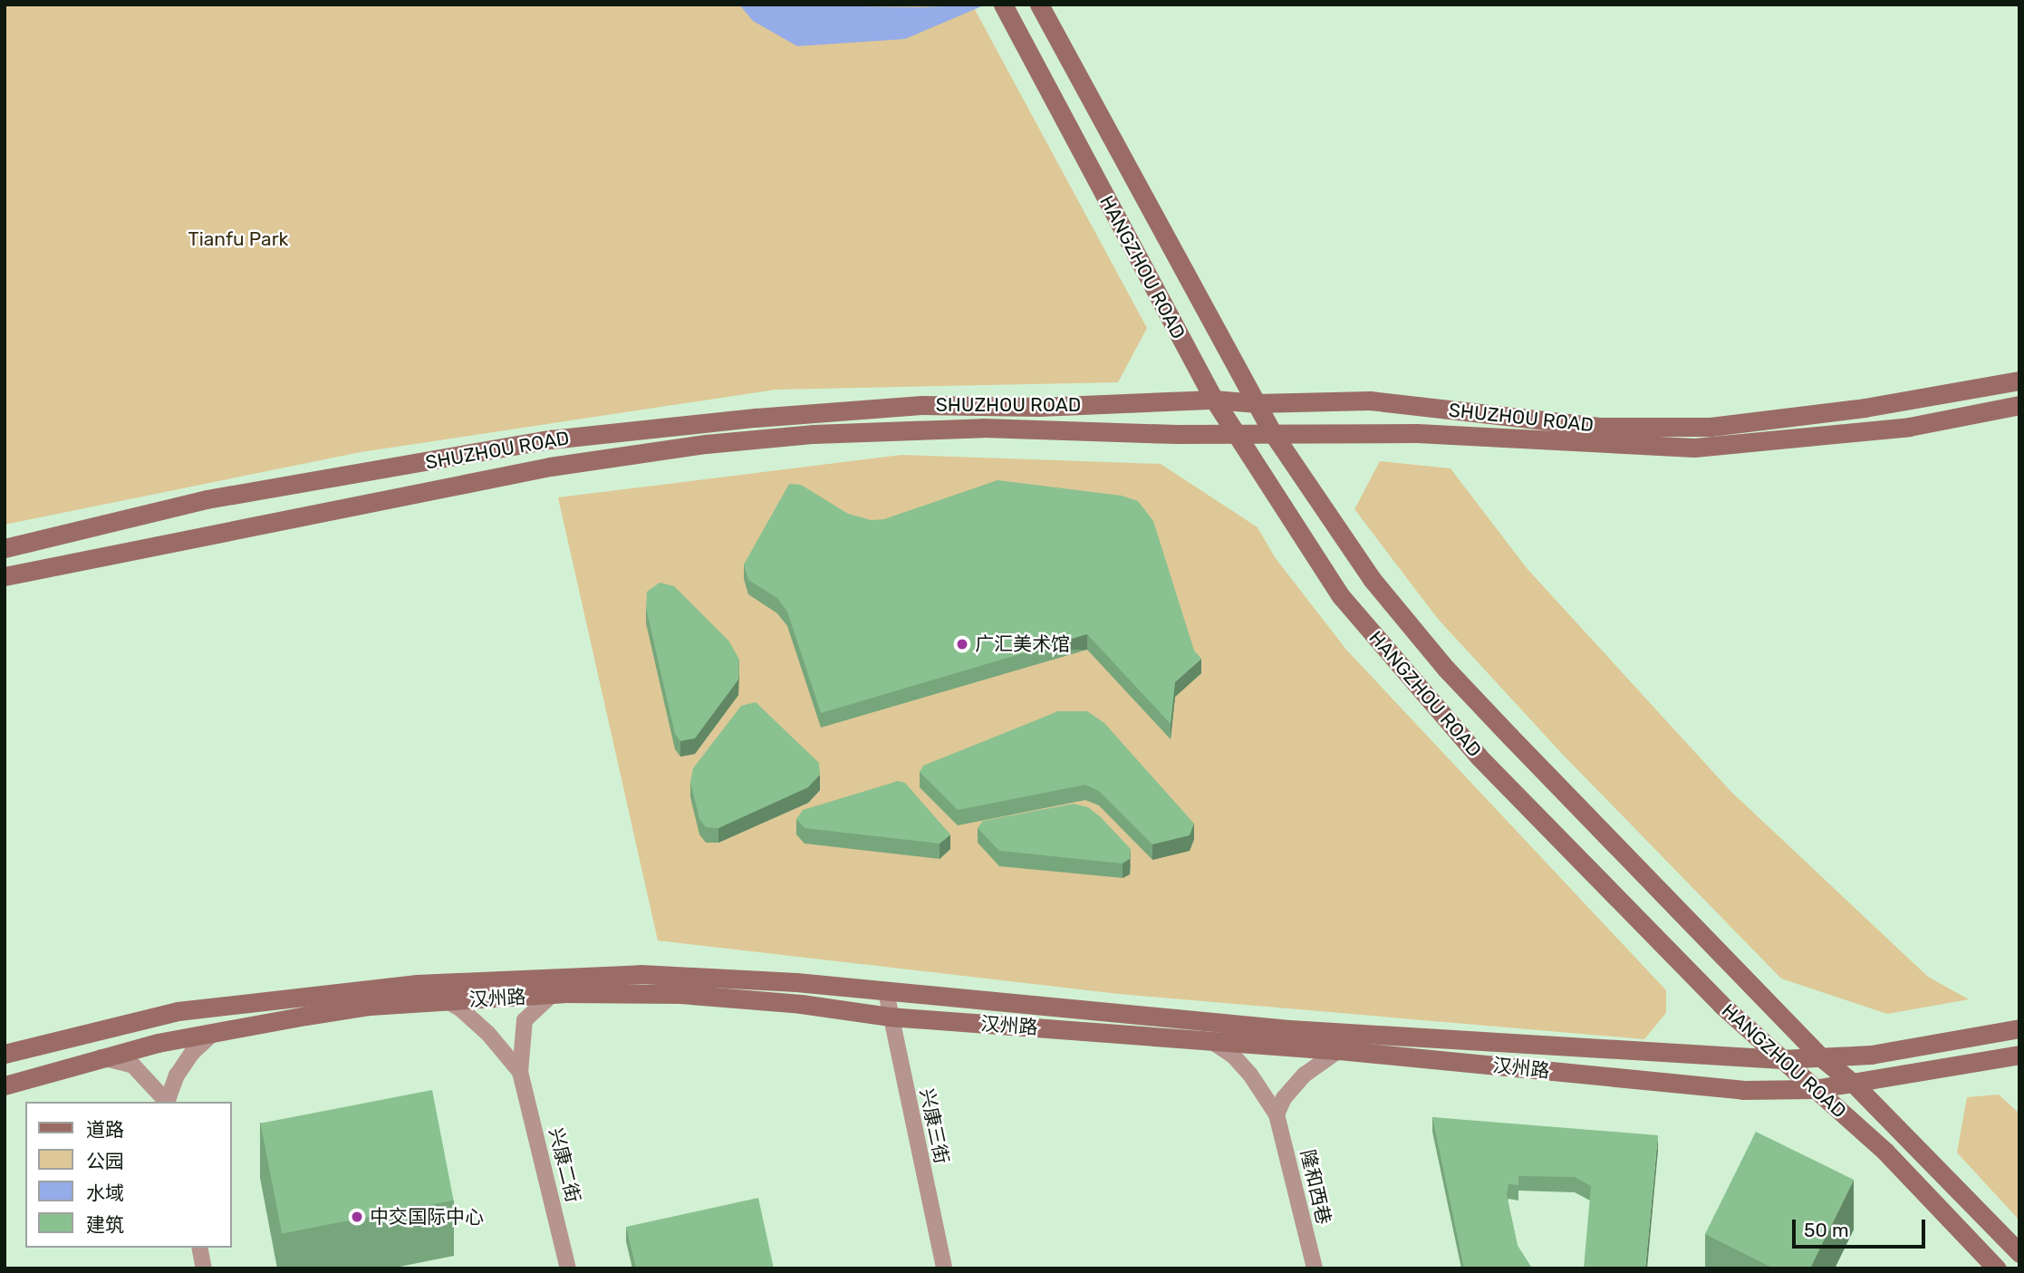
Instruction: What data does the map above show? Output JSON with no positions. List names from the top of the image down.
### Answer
{
  "streets": {
    "main road": ["HANGZHOU ROAD", "SHUZHOU ROAD", "汉州路"],
    "street": ["兴康三街", "兴康二街", "隆和西巷"]
  },
  "crossings": [
    ["HANGZHOU ROAD", "SHUZHOU ROAD"],
    ["HANGZHOU ROAD", "汉州路"],
    ["汉州路", "兴康三街"],
    ["汉州路", "隆和西巷"]
  ],
  "parks": ["Tianfu Park"],
  "places": ["广汇美术馆", "中交国际中心"],
  "legend": [
    "道路",
    "公园",
    "水域",
    "建筑"
  ],
  "scale_bar": "50 m"
}
